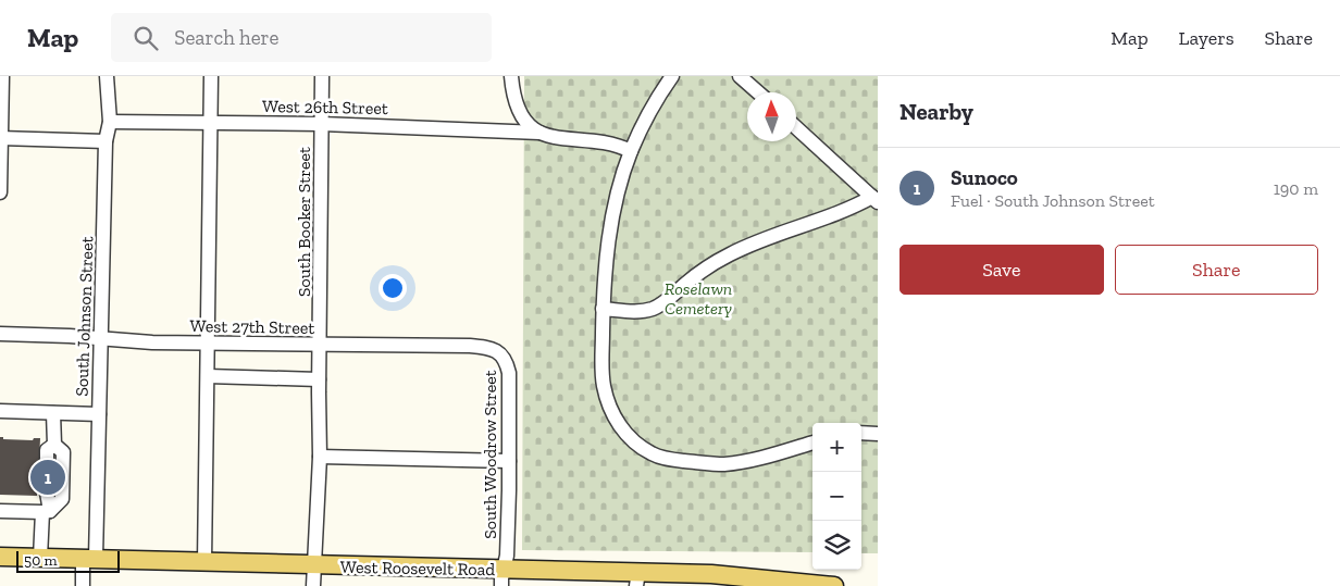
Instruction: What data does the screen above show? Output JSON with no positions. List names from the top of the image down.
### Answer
{
  "streets": {
    "main road": ["West Roosevelt Road"],
    "street": [
      "West 26th Street",
      "South Booker Street",
      "South Johnson Street",
      "West 27th Street",
      "South Woodrow Street"
    ]
  },
  "crossings": [
    ["West 26th Street", "South Booker Street"],
    ["West 26th Street", "South Johnson Street"],
    ["South Booker Street", "West 27th Street"],
    ["South Booker Street", "West Roosevelt Road"],
    ["South Johnson Street", "West 27th Street"],
    ["South Johnson Street", "West Roosevelt Road"],
    ["West 27th Street", "South Woodrow Street"],
    ["South Woodrow Street", "West Roosevelt Road"]
  ],
  "parks": ["Roselawn Cemetery"],
  "scale_bar": "50 m",
  "north": "top",
  "page": {
    "header": "Map",
    "search": "Search here",
    "nav": ["Map", "Layers", "Share"],
    "heading": "Nearby",
    "list": [
      {
        "mark": "1",
        "name": "Sunoco",
        "note": "Fuel · South Johnson Street",
        "value": "190 m"
      }
    ],
    "buttons": ["Save", "Share"],
    "map_buttons": ["+", "−"],
    "pins": "1",
    "scale": "50 m"
  }
}
